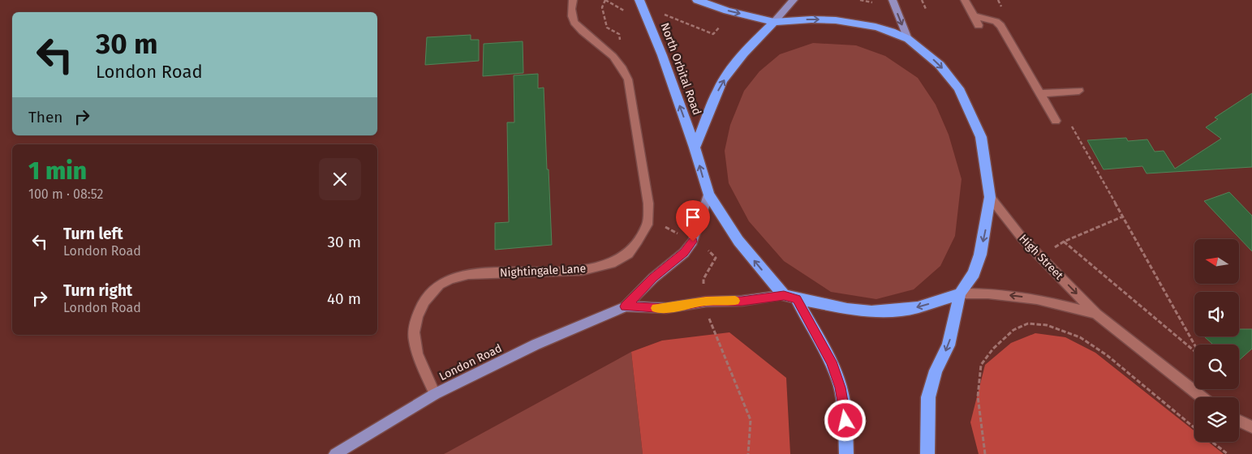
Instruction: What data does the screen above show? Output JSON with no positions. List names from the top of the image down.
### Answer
{
  "streets": {
    "highway": ["North Orbital Road"],
    "main road": ["London Road"],
    "street": ["High Street", "Nightingale Lane"]
  },
  "crossings": [
    ["North Orbital Road", "London Road"],
    ["Nightingale Lane", "London Road"]
  ],
  "one_way": ["North Orbital Road"],
  "north": "left",
  "page": {
    "turn": ["30 m", "London Road"],
    "then": "Then",
    "heading": ["1 min", "100 m · 08:52"],
    "list": [
      {
        "name": "Turn left",
        "note": "London Road",
        "value": "30 m"
      },
      {
        "name": "Turn right",
        "note": "London Road",
        "value": "40 m"
      }
    ]
  }
}
